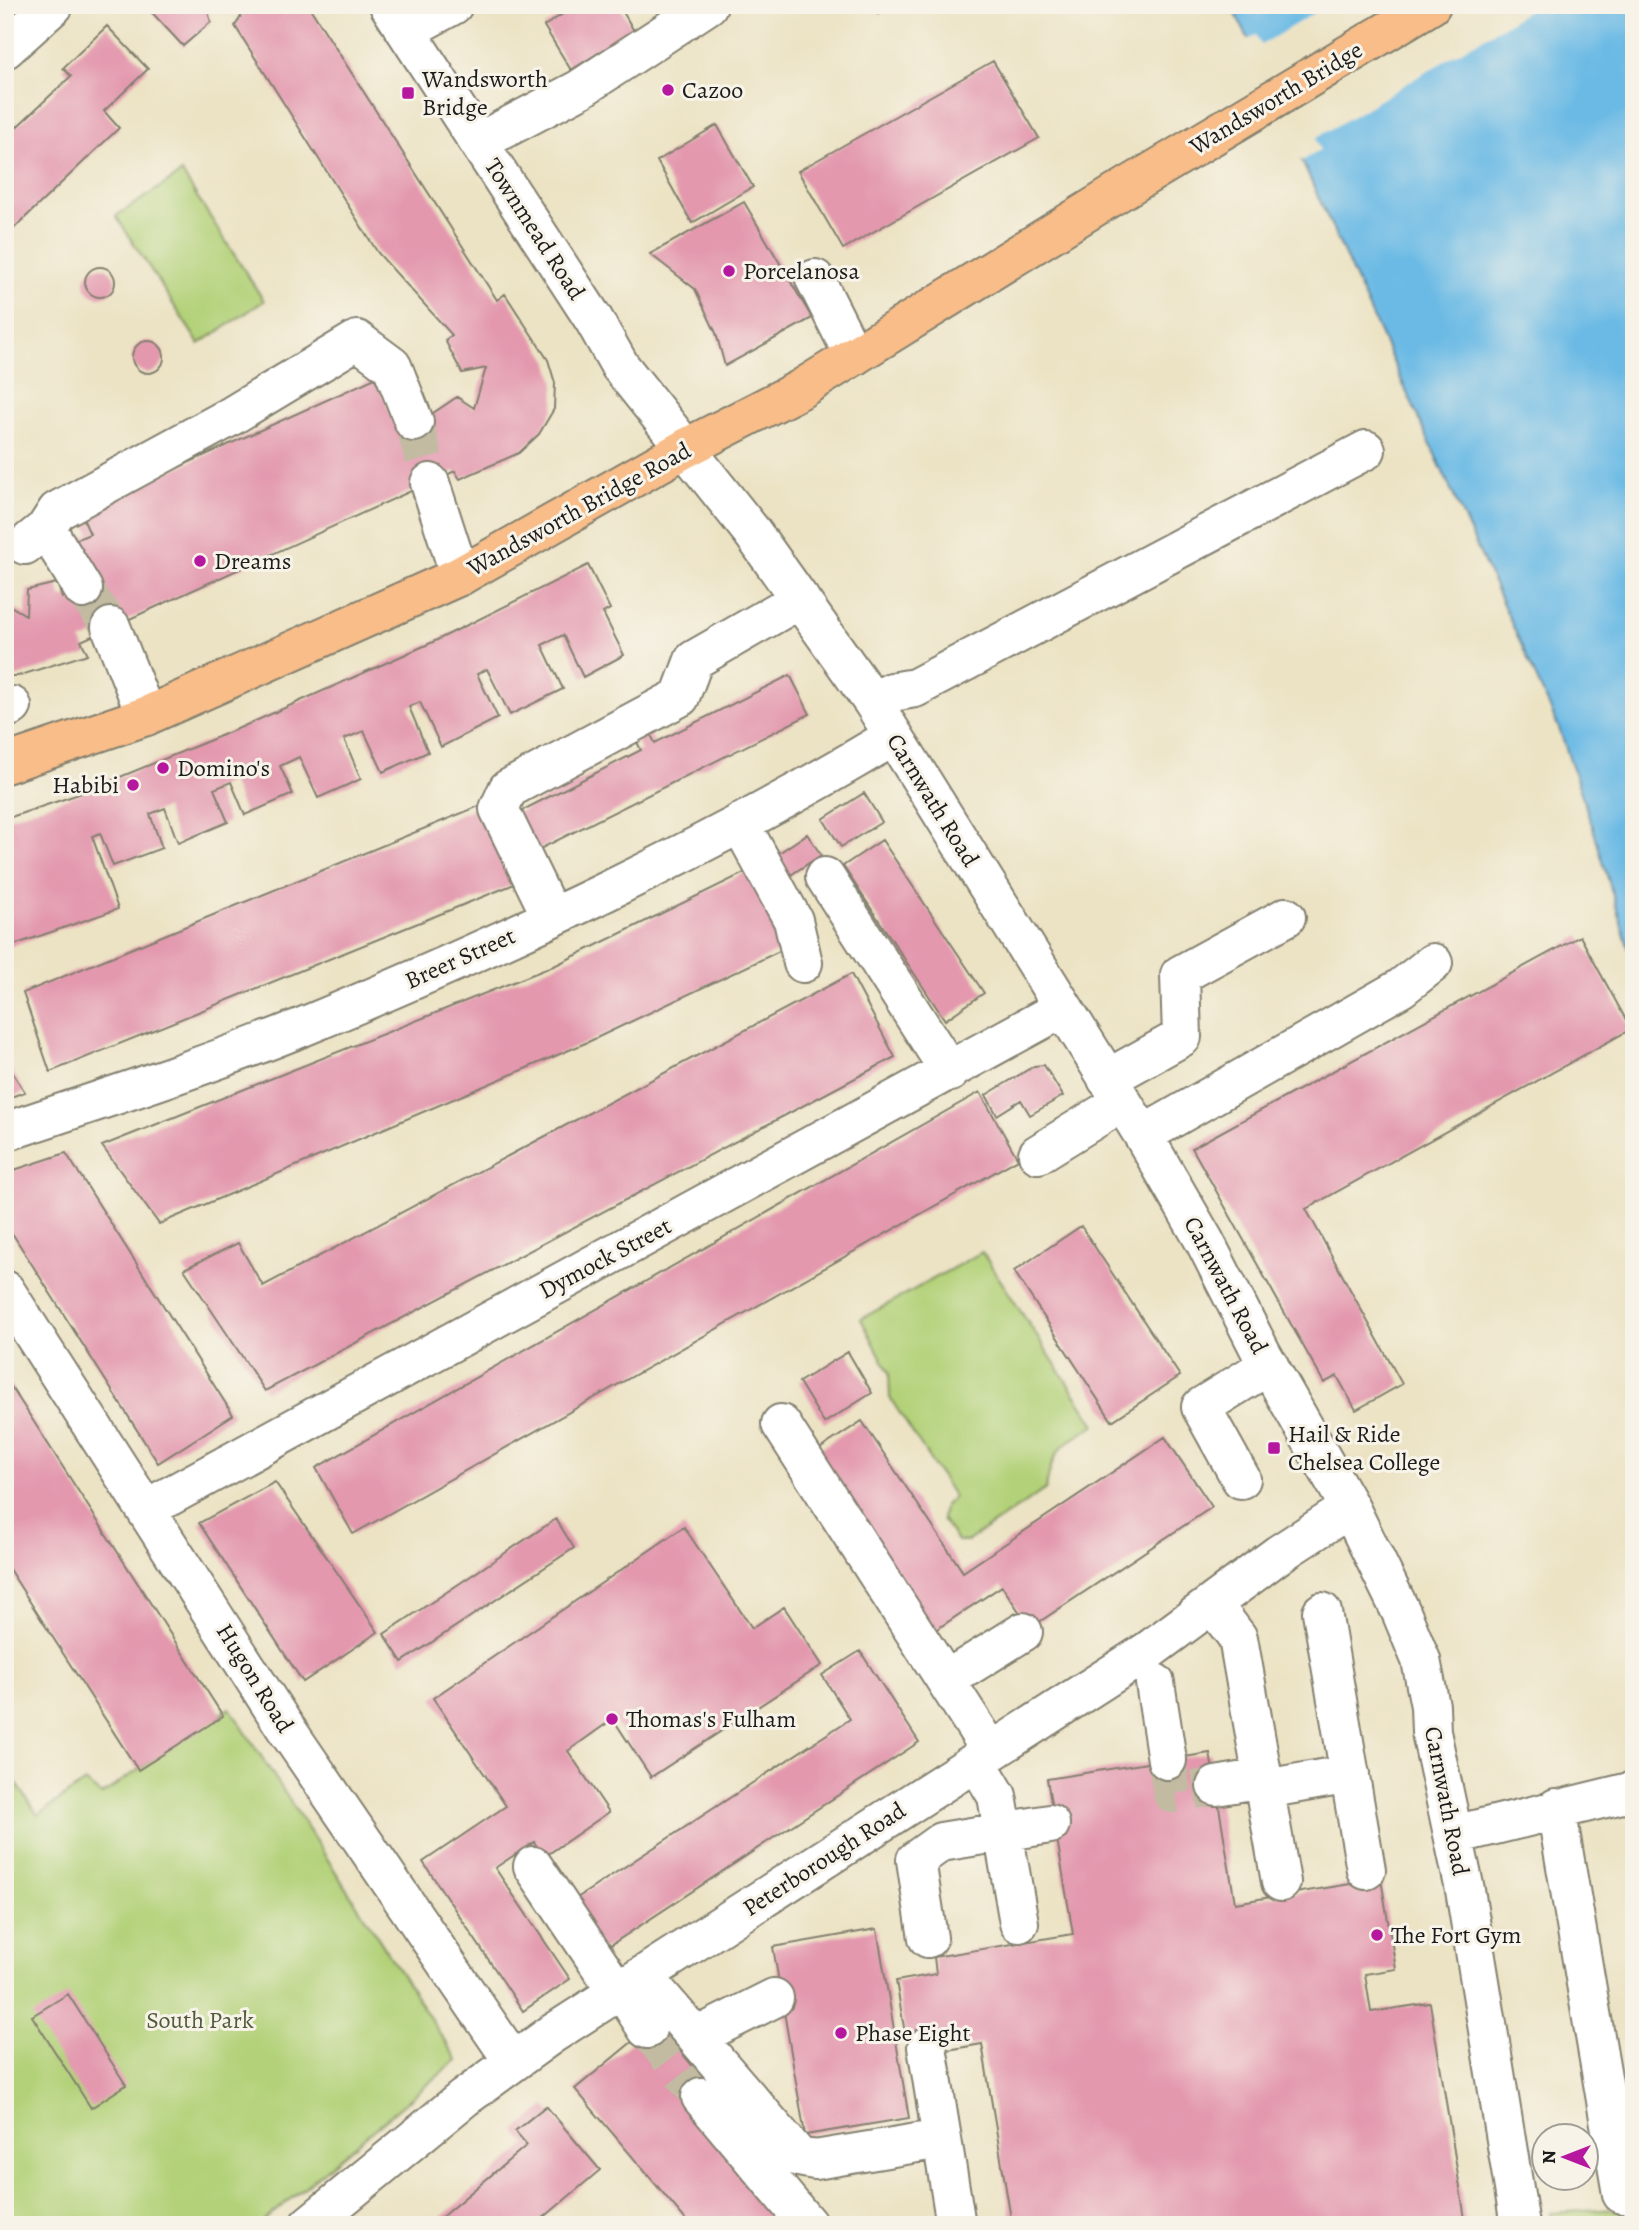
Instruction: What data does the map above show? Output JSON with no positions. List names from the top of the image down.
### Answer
{
  "streets": {
    "main road": ["Wandsworth Bridge", "Wandsworth Bridge Road"],
    "street": [
      "Townmead Road",
      "Carnwath Road",
      "Breer Street",
      "Dymock Street",
      "Hugon Road",
      "Peterborough Road"
    ]
  },
  "crossings": [
    ["Wandsworth Bridge", "Wandsworth Bridge Road"],
    ["Townmead Road", "Wandsworth Bridge Road"],
    ["Townmead Road", "Carnwath Road"],
    ["Wandsworth Bridge Road", "Carnwath Road"],
    ["Carnwath Road", "Breer Street"],
    ["Carnwath Road", "Dymock Street"],
    ["Carnwath Road", "Peterborough Road"],
    ["Dymock Street", "Hugon Road"],
    ["Hugon Road", "Peterborough Road"]
  ],
  "parks": ["South Park"],
  "places": {
    "other": [
      "Cazoo",
      "Porcelanosa",
      "Dreams",
      "Domino's",
      "Habibi",
      "Thomas's Fulham",
      "The Fort Gym",
      "Phase Eight"
    ],
    "transit": ["Wandsworth Bridge", "Hail & Ride Chelsea College"]
  },
  "north": "left"
}
